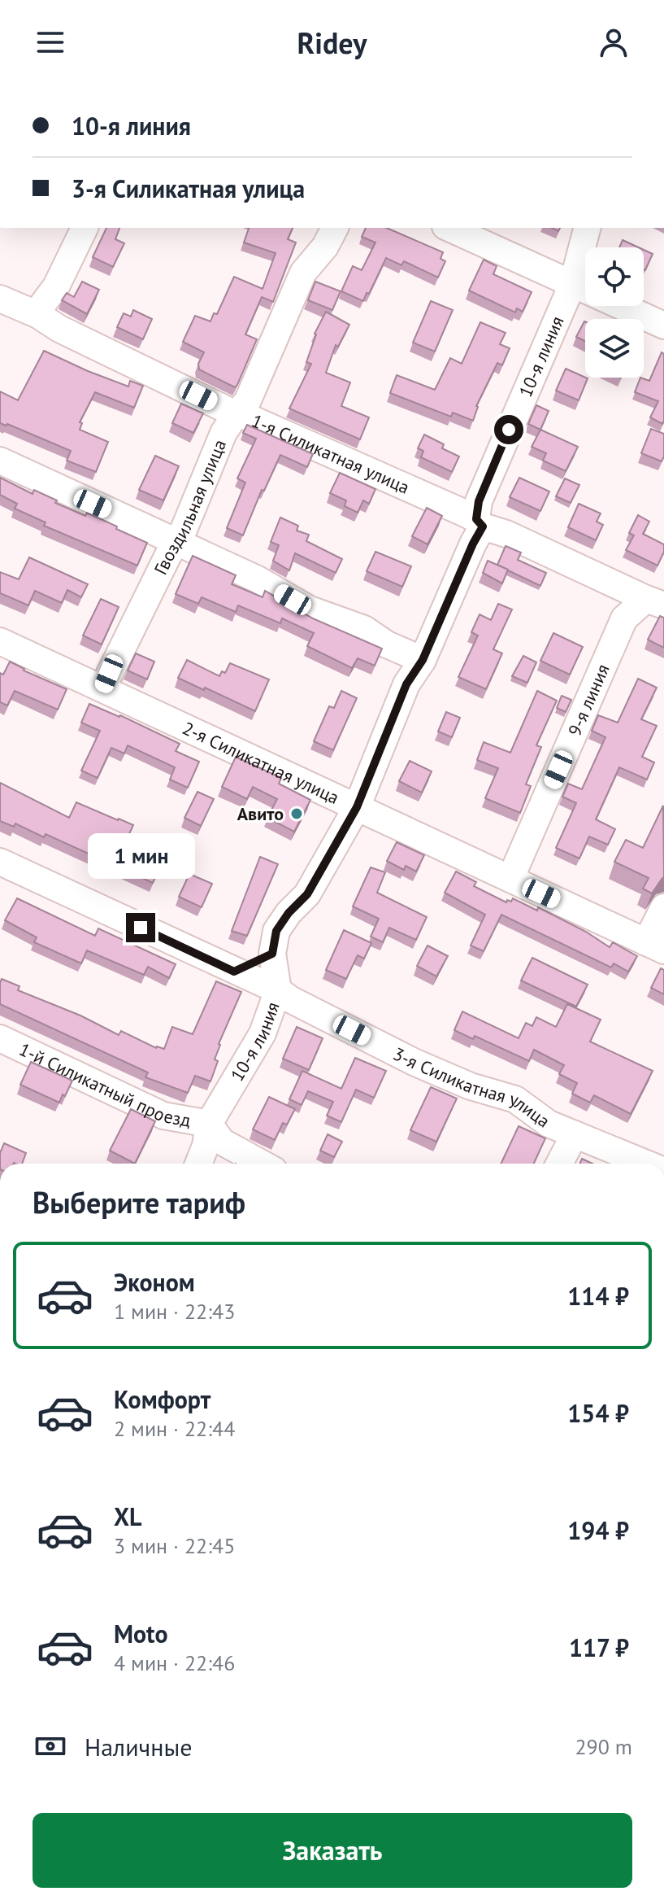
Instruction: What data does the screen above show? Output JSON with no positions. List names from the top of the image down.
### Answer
{
  "streets": {
    "street": [
      "10-я линия",
      "1-я Силикатная улица",
      "Гвоздильная улица",
      "9-я линия",
      "2-я Силикатная улица",
      "1-й Силикатный проезд",
      "3-я Силикатная улица"
    ]
  },
  "crossings": [
    ["10-я линия", "1-я Силикатная улица"],
    ["10-я линия", "2-я Силикатная улица"],
    ["10-я линия", "1-й Силикатный проезд"],
    ["10-я линия", "3-я Силикатная улица"],
    ["1-я Силикатная улица", "Гвоздильная улица"],
    ["1-я Силикатная улица", "9-я линия"],
    ["Гвоздильная улица", "2-я Силикатная улица"],
    ["9-я линия", "2-я Силикатная улица"]
  ],
  "places": ["Авито"],
  "page": {
    "header": "Ridey",
    "banner": ["10-я линия", "3-я Силикатная улица"],
    "bubble": "1 мин",
    "heading": "Выберите тариф",
    "list": [
      {
        "name": "Эконом",
        "note": "1 мин · 22:43",
        "value": "114 ₽"
      },
      {
        "name": "Комфорт",
        "note": "2 мин · 22:44",
        "value": "154 ₽"
      },
      {
        "name": "XL",
        "note": "3 мин · 22:45",
        "value": "194 ₽"
      },
      {
        "name": "Moto",
        "note": "4 мин · 22:46",
        "value": "117 ₽"
      }
    ],
    "pay": ["Наличные", "290 m"],
    "buttons": "Заказать"
  }
}
